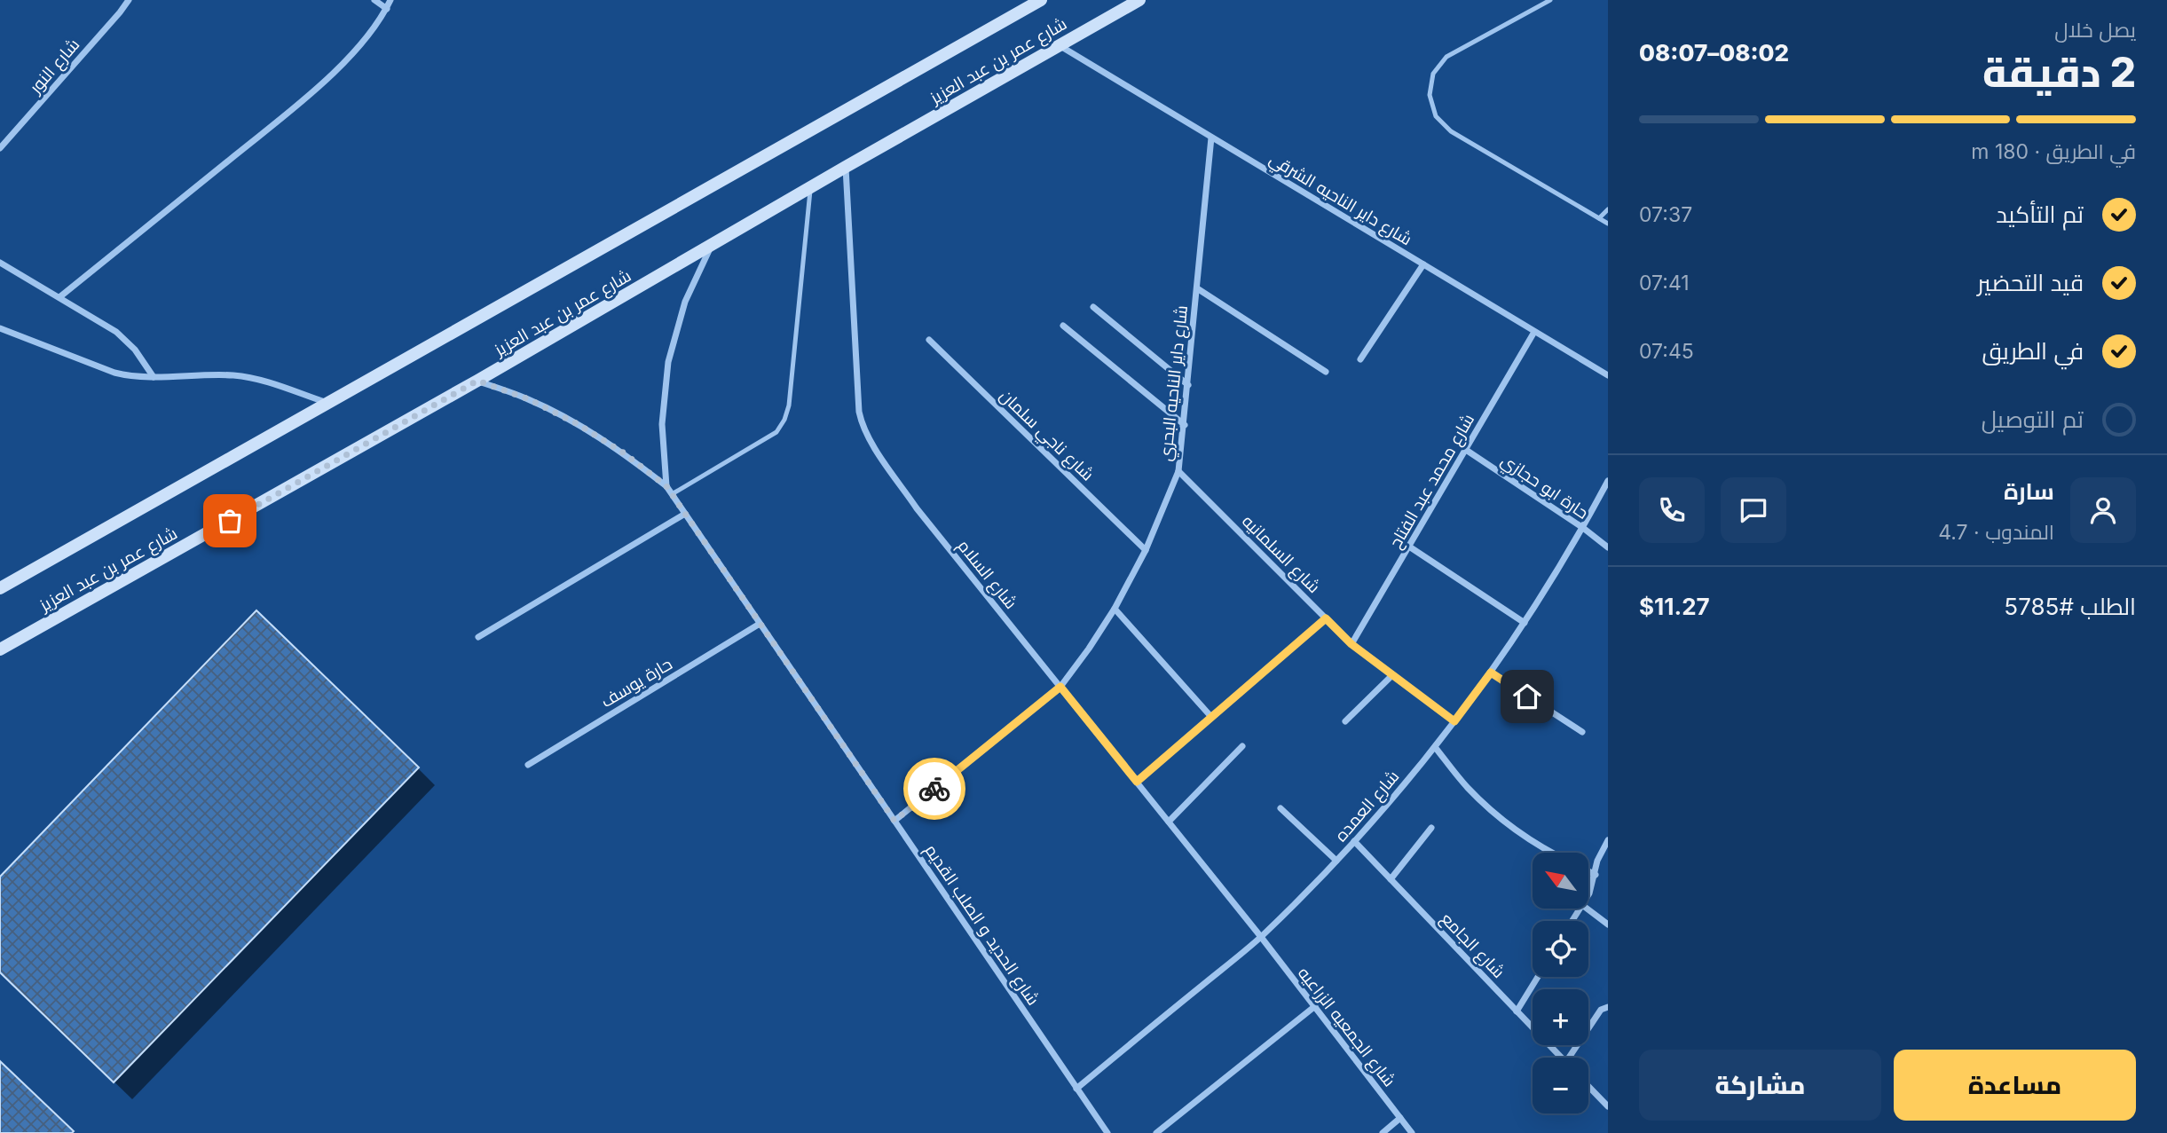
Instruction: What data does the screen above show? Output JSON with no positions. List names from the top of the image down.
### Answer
{
  "streets": {
    "main road": ["شارع عمر بن عبد العزيز"],
    "street": [
      "شارع النور",
      "شارع داير الناحيه الشرقي",
      "شارع داير الناحيه البحري",
      "شارع ناجي سلمان",
      "شارع محمد عبد الفتاح",
      "حارة ابو حجازي",
      "شارع السلمانيه",
      "شارع السلام",
      "حارة يوسف",
      "شارع العمده",
      "شارع الحديد و الصلب القديم",
      "شارع الجامع",
      "شارع الجمعيه الزراعيه"
    ]
  },
  "crossings": [
    ["شارع عمر بن عبد العزيز", "شارع داير الناحيه الشرقي"],
    ["شارع عمر بن عبد العزيز", "شارع السلام"],
    ["شارع عمر بن عبد العزيز", "شارع الحديد و الصلب القديم"],
    ["شارع داير الناحيه الشرقي", "شارع داير الناحيه البحري"],
    ["شارع داير الناحيه الشرقي", "شارع محمد عبد الفتاح"],
    ["شارع داير الناحيه البحري", "شارع ناجي سلمان"],
    ["شارع داير الناحيه البحري", "شارع السلمانيه"],
    ["شارع داير الناحيه البحري", "شارع السلام"],
    ["شارع داير الناحيه البحري", "شارع الحديد و الصلب القديم"],
    ["شارع محمد عبد الفتاح", "حارة ابو حجازي"],
    ["شارع محمد عبد الفتاح", "شارع السلمانيه"],
    ["حارة ابو حجازي", "شارع العمده"],
    ["شارع السلمانيه", "شارع العمده"],
    ["شارع السلام", "شارع العمده"],
    ["شارع السلام", "شارع الجمعيه الزراعيه"],
    ["حارة يوسف", "شارع الحديد و الصلب القديم"],
    ["شارع العمده", "شارع الحديد و الصلب القديم"],
    ["شارع العمده", "شارع الجامع"],
    ["شارع العمده", "شارع الجمعيه الزراعيه"]
  ],
  "north": "top left",
  "page": {
    "heading": ["2 دقيقة", "يصل خلال", "08:02–08:07"],
    "panel": [
      "سارة",
      "المندوب · 4.7",
      "الطلب #5785",
      "$11.27"
    ],
    "bar": "في الطريق · 180 m",
    "list": [
      ["تم التأكيد", "07:37"],
      ["قيد التحضير", "07:41"],
      ["في الطريق", "07:45"],
      "تم التوصيل"
    ],
    "map_buttons": ["+", "−"],
    "buttons": ["مساعدة", "مشاركة"]
  }
}
